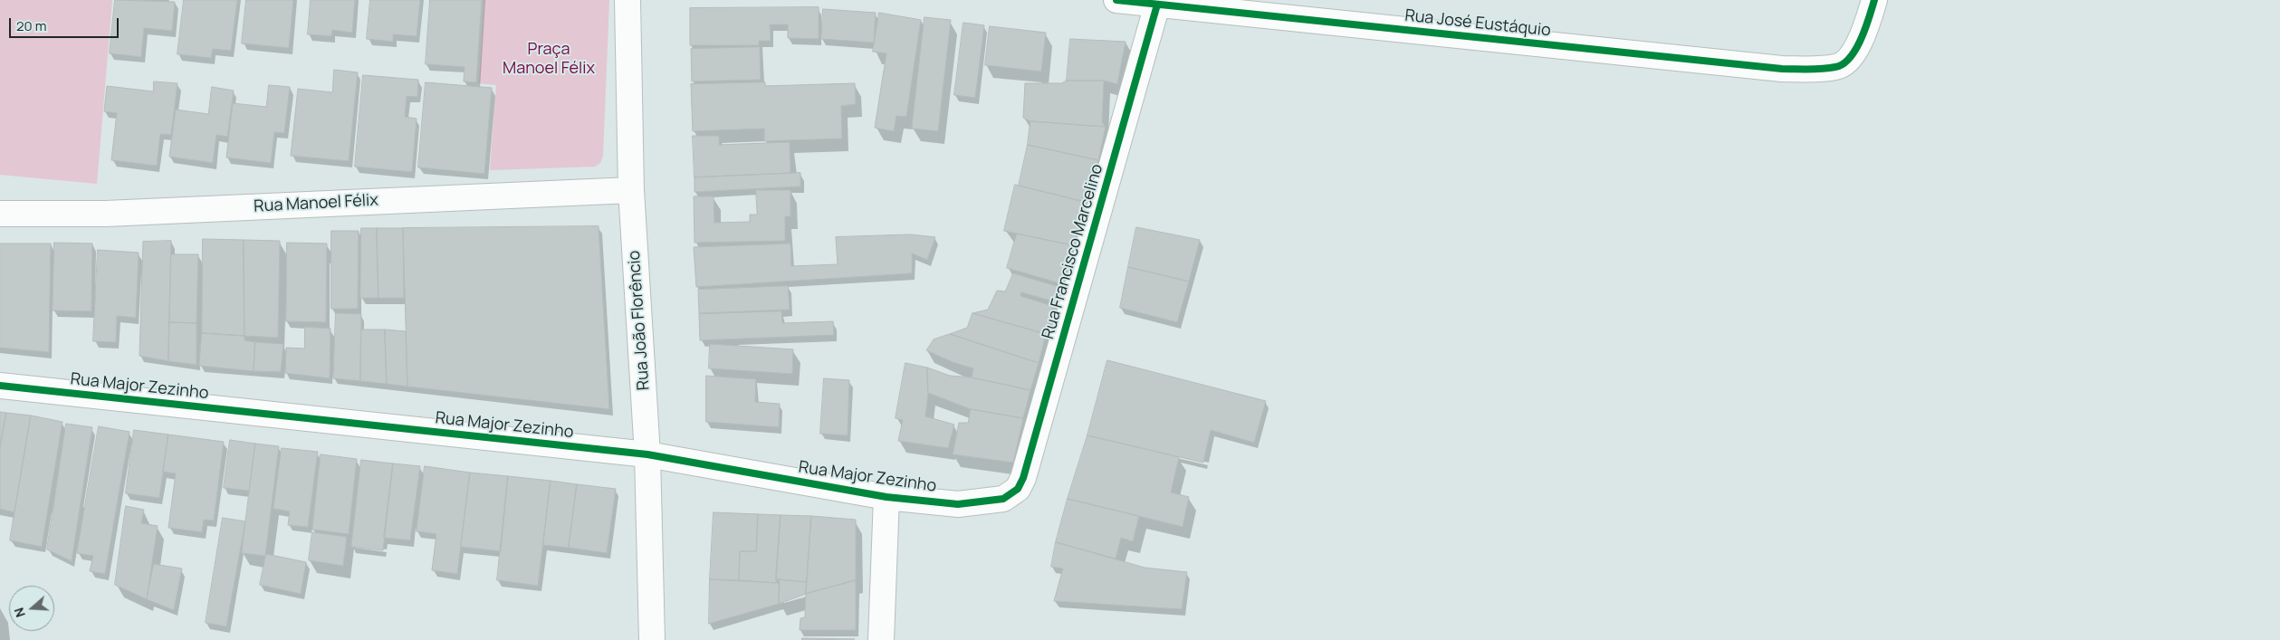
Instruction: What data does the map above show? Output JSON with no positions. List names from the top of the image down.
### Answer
{
  "streets": {
    "street": [
      "Rua José Eustáquio",
      "Rua Manoel Félix",
      "Rua Francisco Marcelino",
      "Rua João Florêncio",
      "Rua Major Zezinho"
    ]
  },
  "crossings": [
    ["Rua José Eustáquio", "Rua Francisco Marcelino"],
    ["Rua Manoel Félix", "Rua João Florêncio"],
    ["Rua Francisco Marcelino", "Rua Major Zezinho"],
    ["Rua João Florêncio", "Rua Major Zezinho"]
  ],
  "parks": ["Praça Manoel Félix"],
  "scale_bar": "20 m",
  "north": "left"
}
